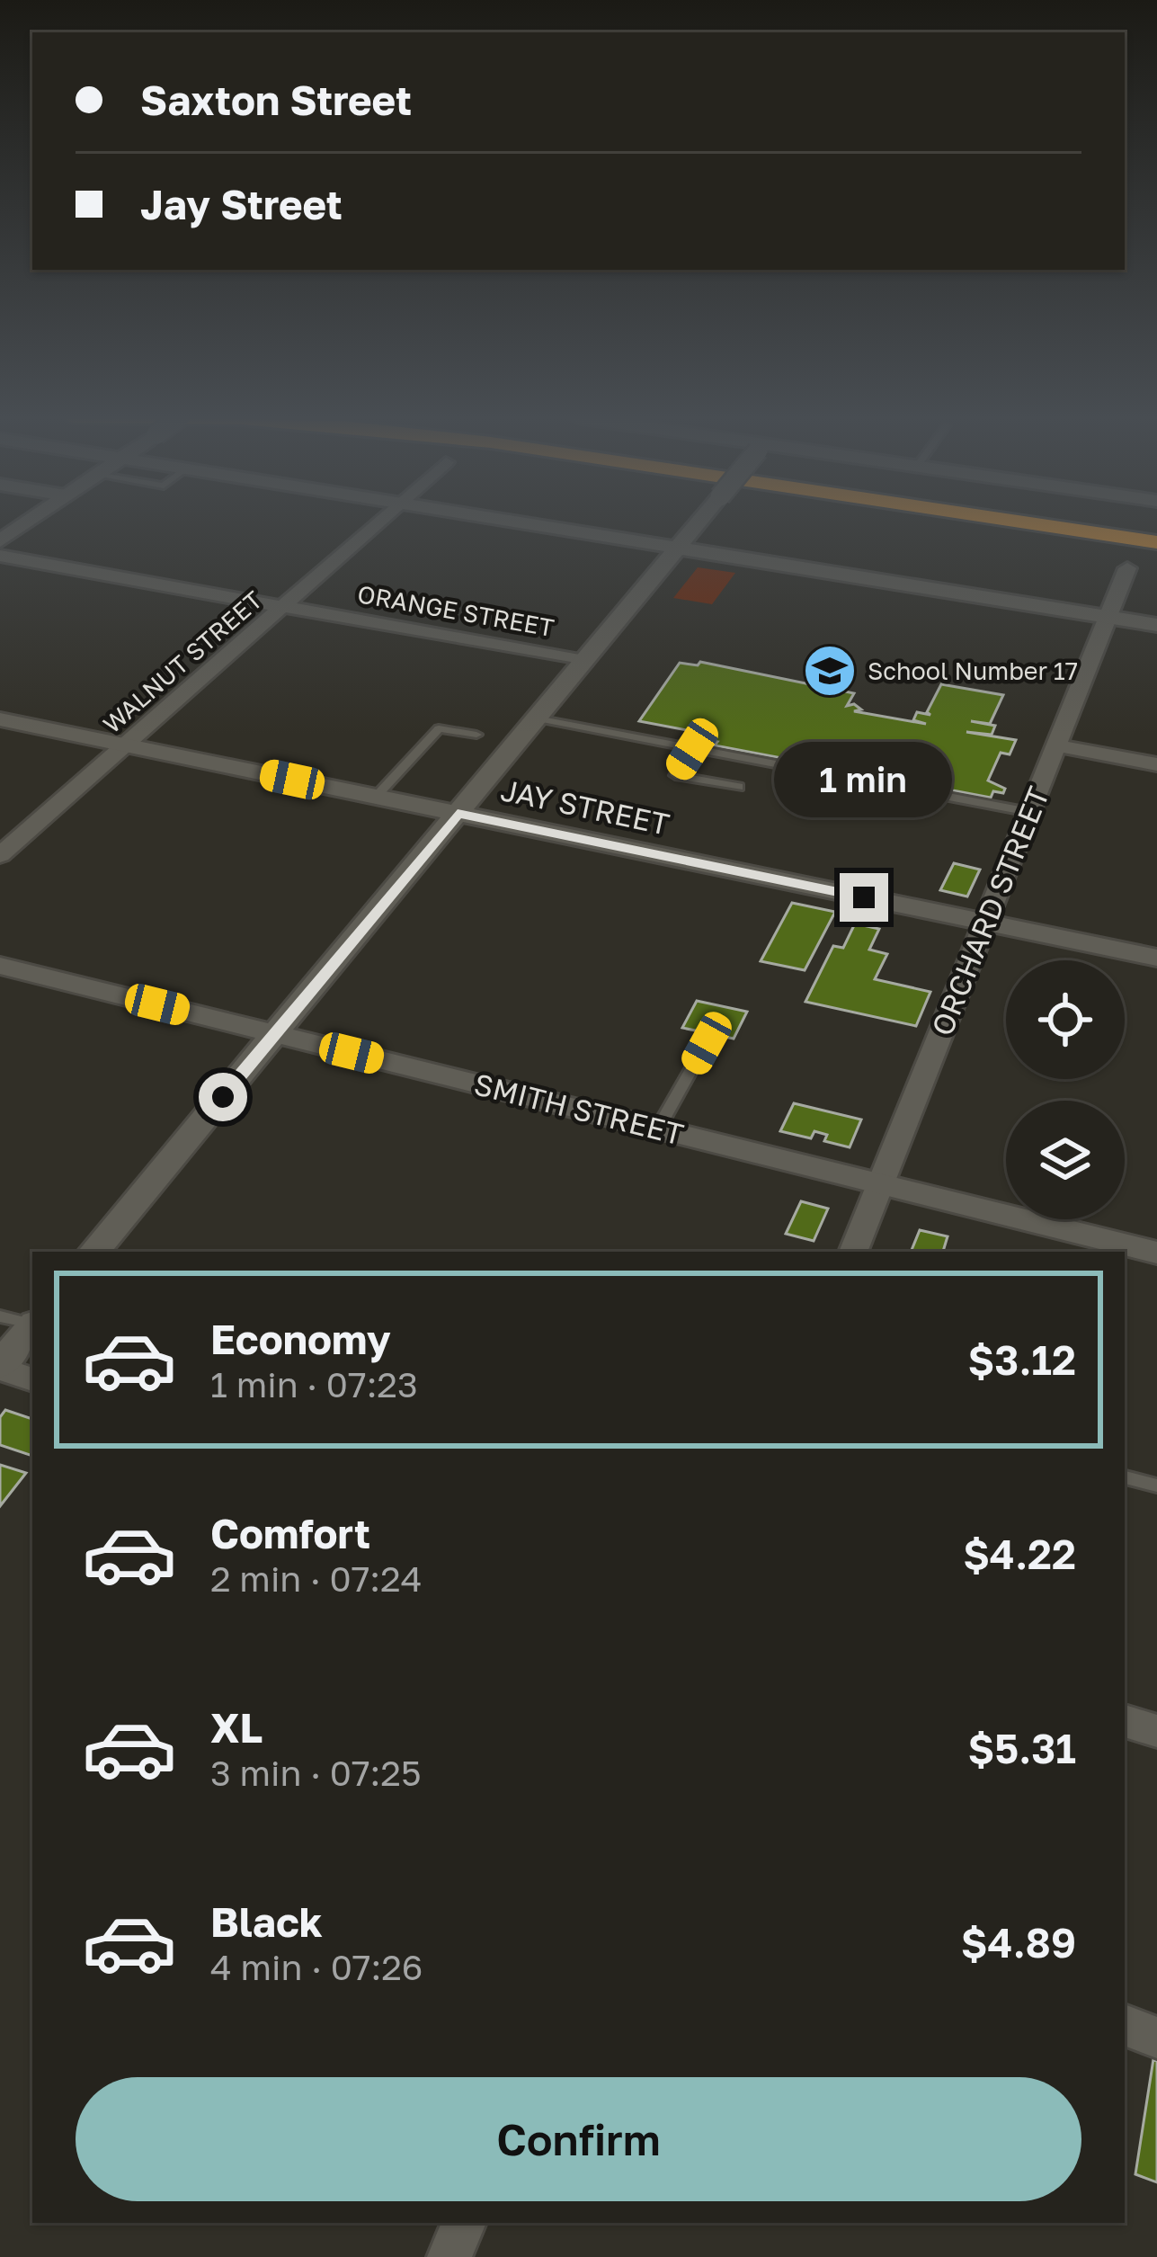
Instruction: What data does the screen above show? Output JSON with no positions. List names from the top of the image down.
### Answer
{
  "streets": {
    "street": [
      "ORANGE STREET",
      "WALNUT STREET",
      "JAY STREET",
      "ORCHARD STREET",
      "SMITH STREET"
    ]
  },
  "crossings": [
    ["ORANGE STREET", "WALNUT STREET"],
    ["WALNUT STREET", "JAY STREET"],
    ["JAY STREET", "ORCHARD STREET"],
    ["ORCHARD STREET", "SMITH STREET"]
  ],
  "places": {
    "school or university": ["School Number 17"]
  },
  "page": {
    "banner": ["Saxton Street", "Jay Street"],
    "bubble": "1 min",
    "list": [
      {
        "name": "Economy",
        "note": "1 min · 07:23",
        "value": "$3.12"
      },
      {
        "name": "Comfort",
        "note": "2 min · 07:24",
        "value": "$4.22"
      },
      {
        "name": "XL",
        "note": "3 min · 07:25",
        "value": "$5.31"
      },
      {
        "name": "Black",
        "note": "4 min · 07:26",
        "value": "$4.89"
      }
    ],
    "buttons": "Confirm"
  }
}
